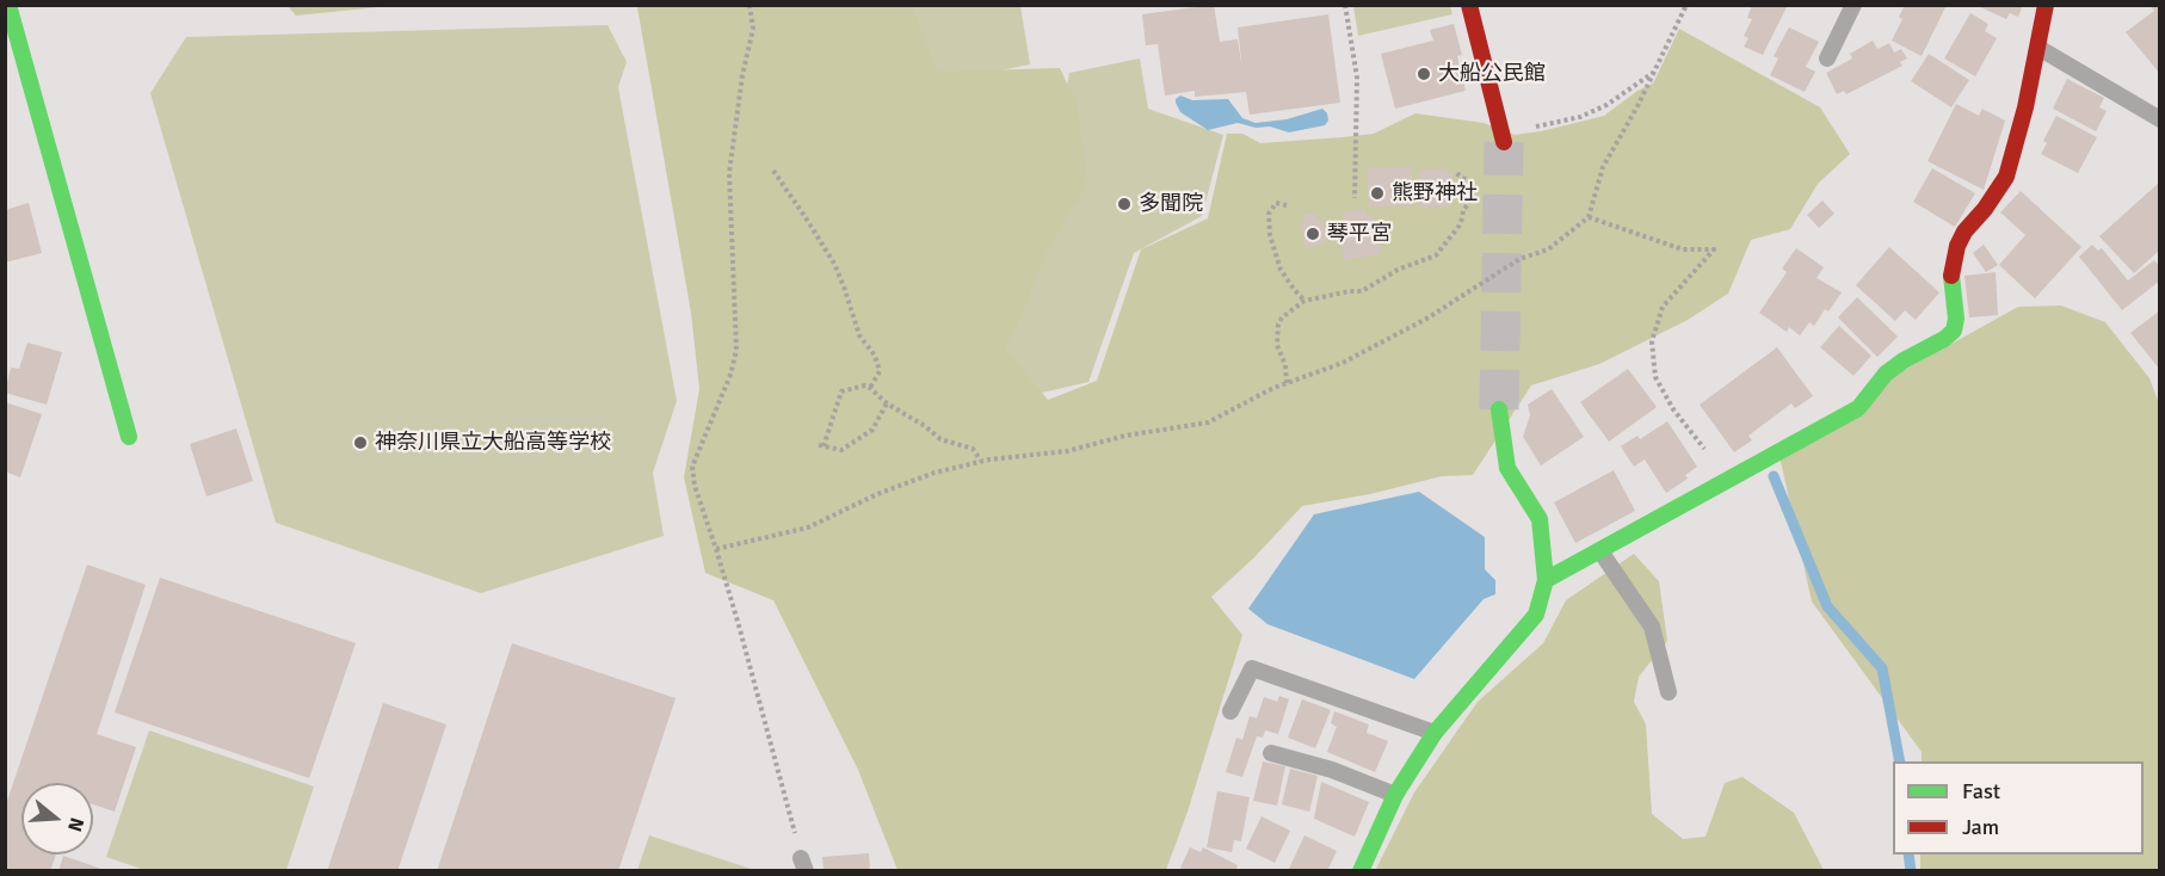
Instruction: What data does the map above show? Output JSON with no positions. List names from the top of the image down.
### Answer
{
  "places": [
    "大船公民館",
    "熊野神社",
    "多聞院",
    "琴平宮",
    "神奈川県立大船高等学校"
  ],
  "legend": ["Fast", "Jam"],
  "north": "right"
}
